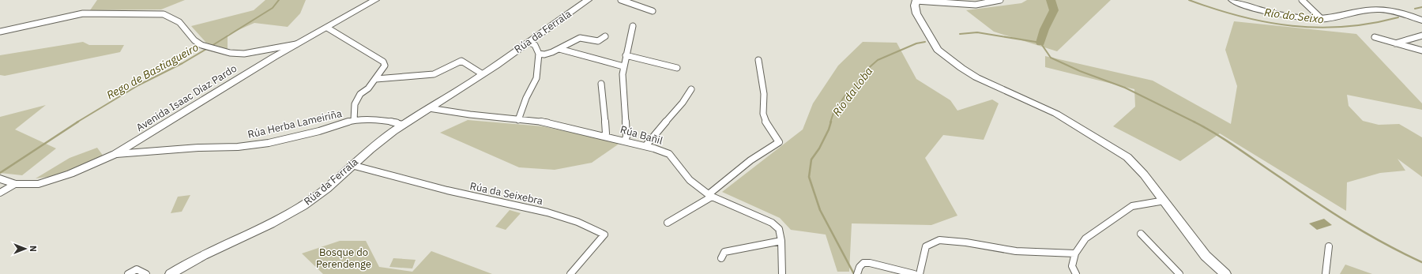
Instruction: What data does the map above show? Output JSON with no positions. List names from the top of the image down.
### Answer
{
  "streets": {
    "street": [
      "Rúa da Ferrala",
      "Avenida Isaac Díaz Pardo",
      "Rúa Herba Lameiriña",
      "Rúa Bañil",
      "Rúa da Seixebra"
    ]
  },
  "crossings": [
    ["Rúa da Ferrala", "Rúa Herba Lameiriña"],
    ["Rúa da Ferrala", "Rúa Bañil"],
    ["Rúa da Ferrala", "Rúa da Seixebra"],
    ["Avenida Isaac Díaz Pardo", "Rúa Herba Lameiriña"]
  ],
  "water": ["Río do Seixo", "Rego de Bastiagueiro", "Río da Loba"],
  "parks": ["Bosque do Perendenge"],
  "north": "right"
}
